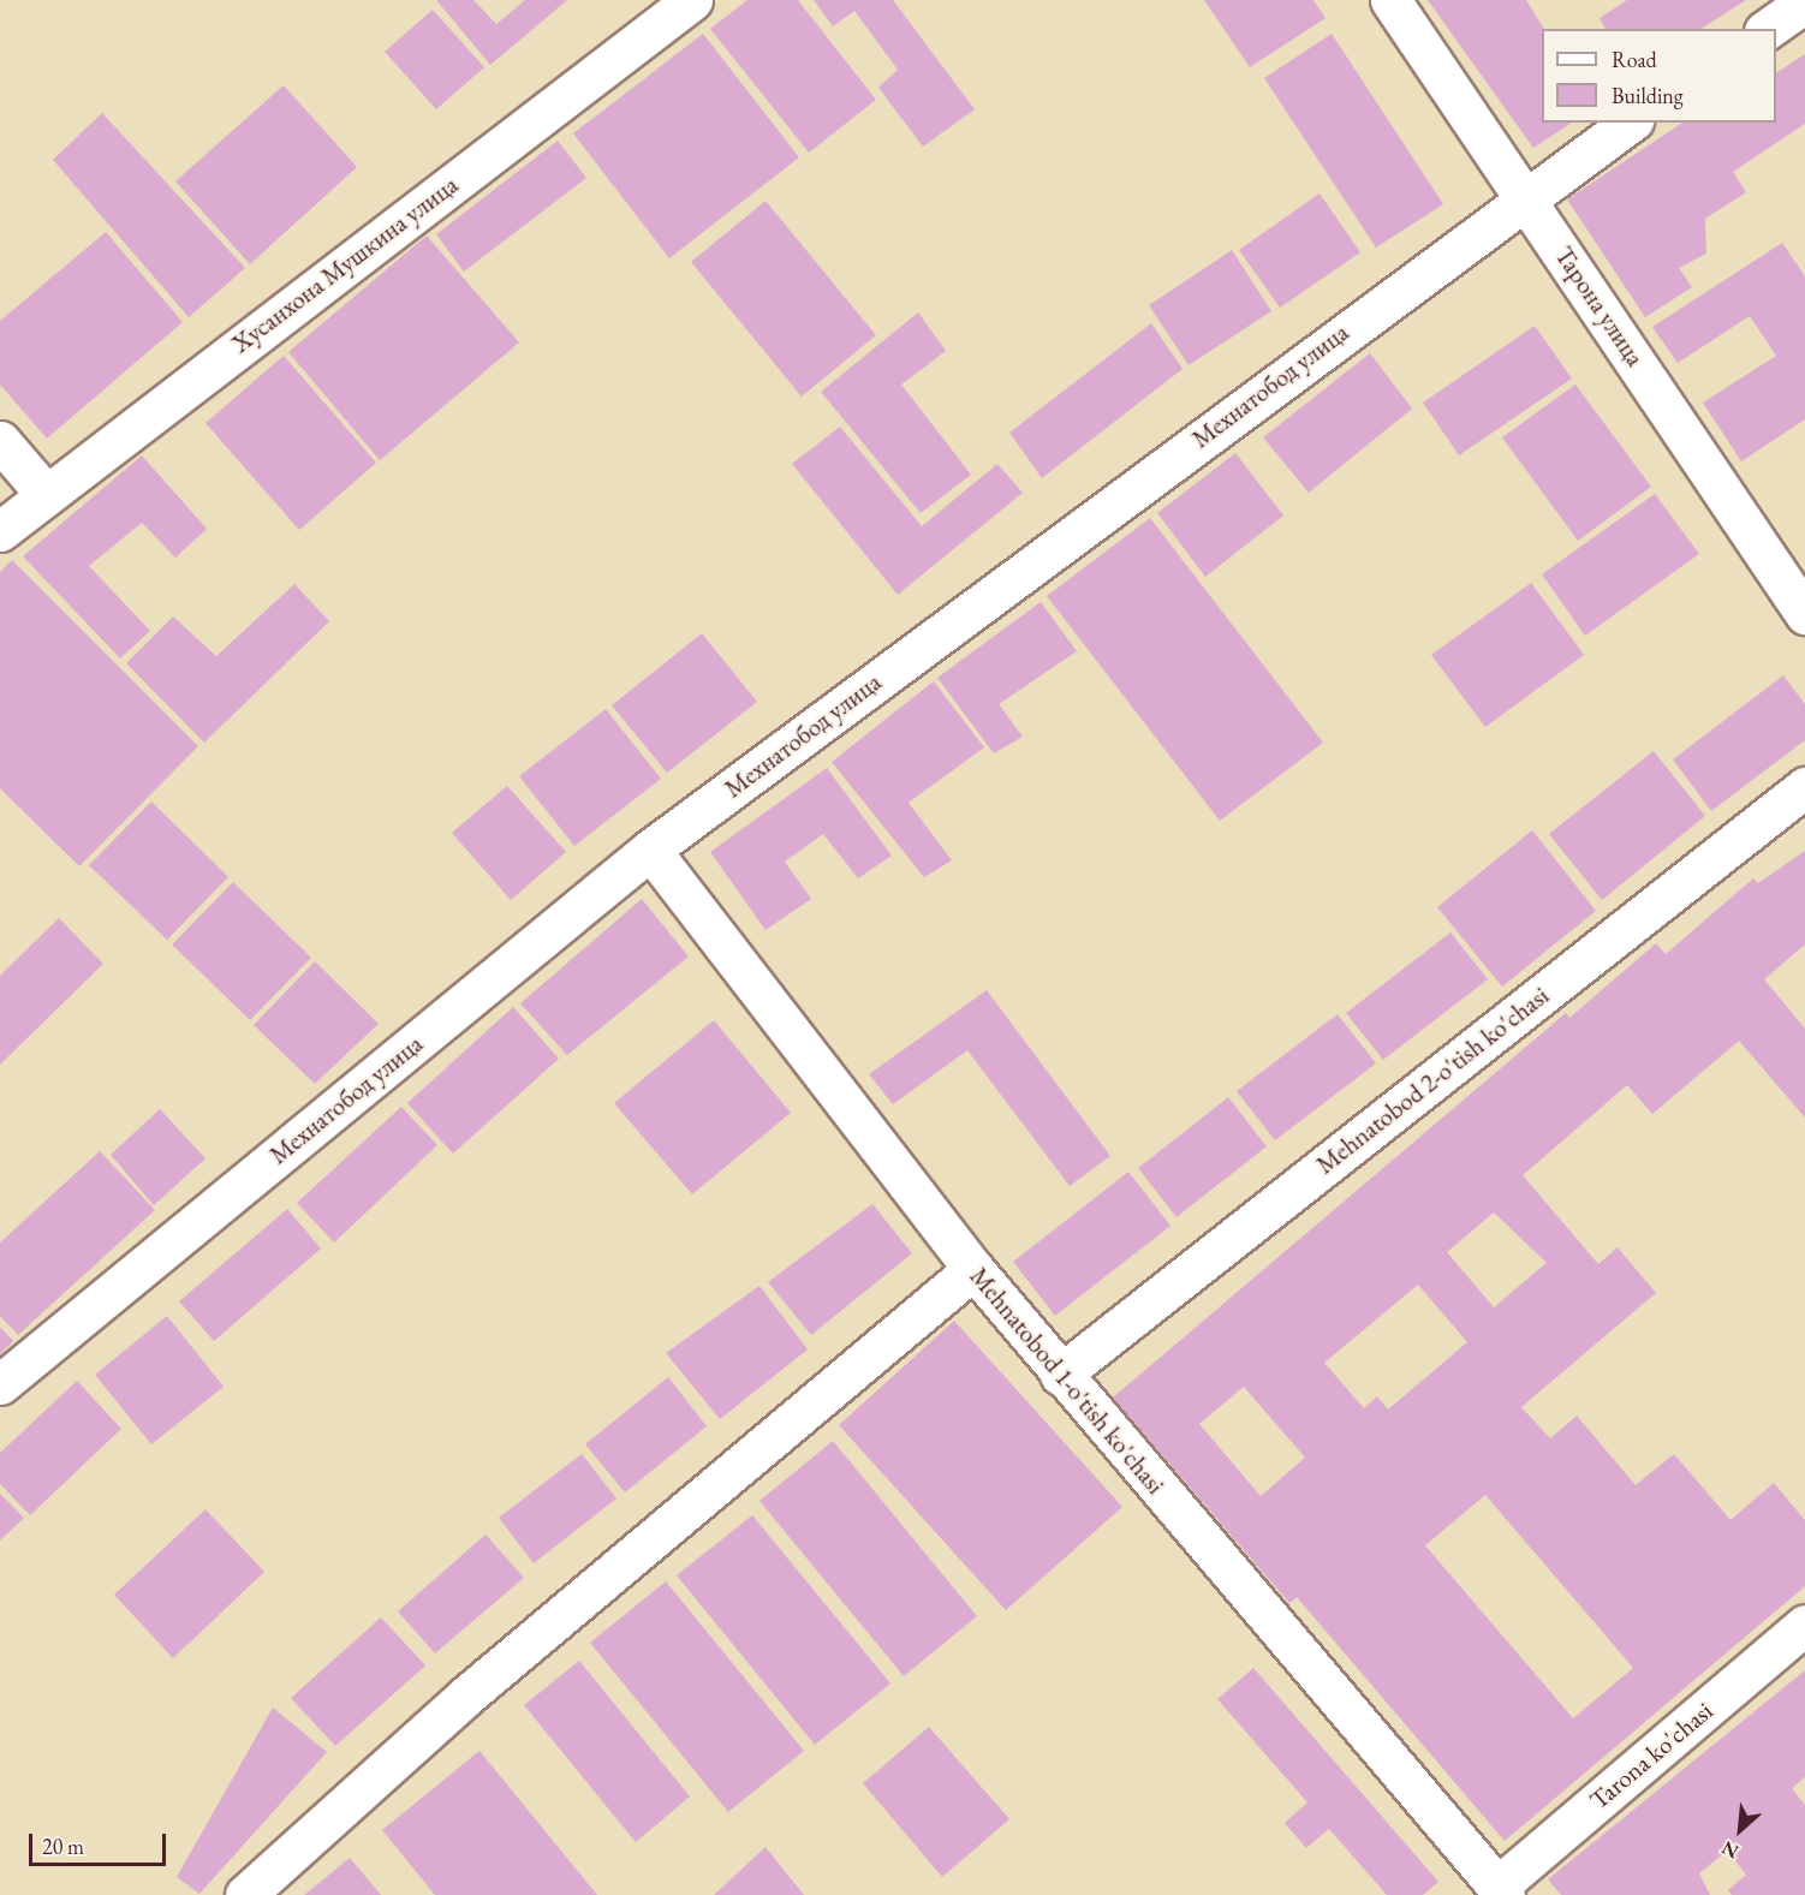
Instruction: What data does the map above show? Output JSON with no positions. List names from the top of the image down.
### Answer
{
  "streets": {
    "street": [
      "Хусанхона Мушкина улица",
      "Тарона улица",
      "Мехнатобод улица",
      "Mehnatobod 2-o'tish ko'chasi",
      "Mehnatobod 1-o'tish ko'chasi",
      "Tarona ko'chasi"
    ]
  },
  "crossings": [
    ["Тарона улица", "Мехнатобод улица"],
    ["Мехнатобод улица", "Mehnatobod 1-o'tish ko'chasi"],
    ["Mehnatobod 2-o'tish ko'chasi", "Mehnatobod 1-o'tish ko'chasi"],
    ["Mehnatobod 1-o'tish ko'chasi", "Tarona ko'chasi"]
  ],
  "legend": ["Road", "Building"],
  "scale_bar": "20 m",
  "north": "bottom left"
}
